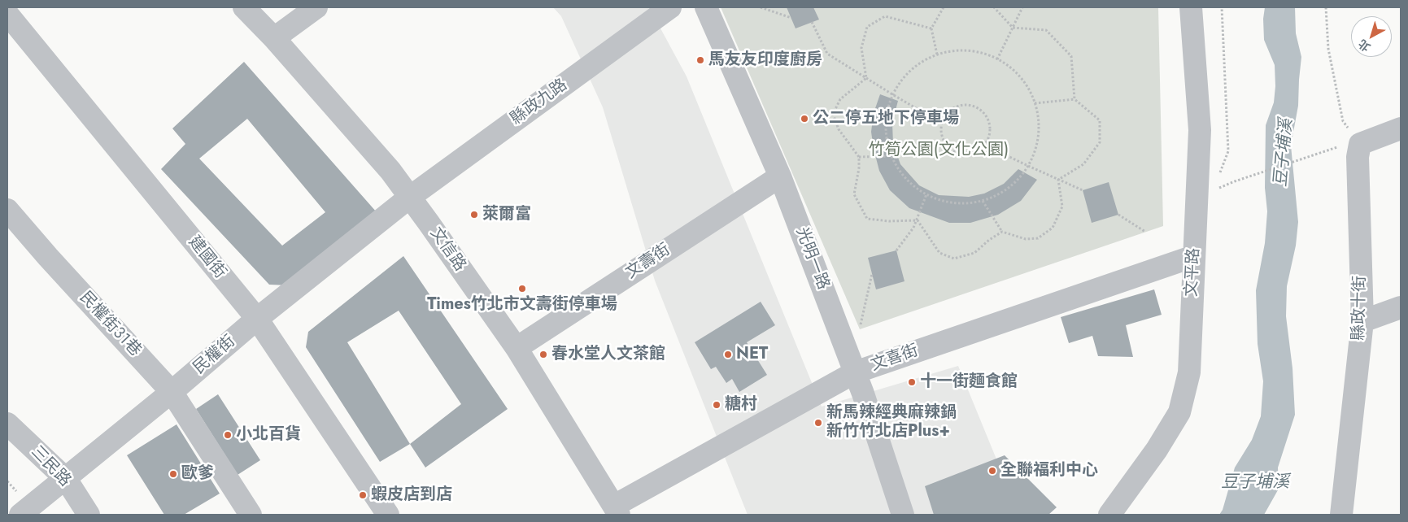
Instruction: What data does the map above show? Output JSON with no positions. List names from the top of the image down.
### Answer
{
  "streets": {
    "street": [
      "縣政九路",
      "文信路",
      "建國街",
      "光明一路",
      "文壽街",
      "文平路",
      "縣政十街",
      "民權街31巷",
      "民權街",
      "文喜街",
      "三民路"
    ]
  },
  "crossings": [
    ["縣政九路", "文信路"],
    ["縣政九路", "民權街"],
    ["文信路", "文壽街"],
    ["文信路", "民權街"],
    ["文信路", "文喜街"],
    ["建國街", "民權街"],
    ["光明一路", "文壽街"],
    ["光明一路", "文喜街"],
    ["文平路", "文喜街"],
    ["民權街31巷", "民權街"],
    ["民權街", "三民路"]
  ],
  "water": ["豆子埔溪"],
  "parks": ["竹筍公園(文化公園)"],
  "places": [
    "馬友友印度廚房",
    "公二停五地下停車場",
    "萊爾富",
    "Times竹北市文壽街停車場",
    "春水堂人文茶館",
    "NET",
    "十一街麵食館",
    "糖村",
    "新馬辣經典麻辣鍋 新竹竹北店Plus+",
    "小北百貨",
    "全聯福利中心",
    "歐爹",
    "蝦皮店到店"
  ],
  "north": "bottom left"
}
